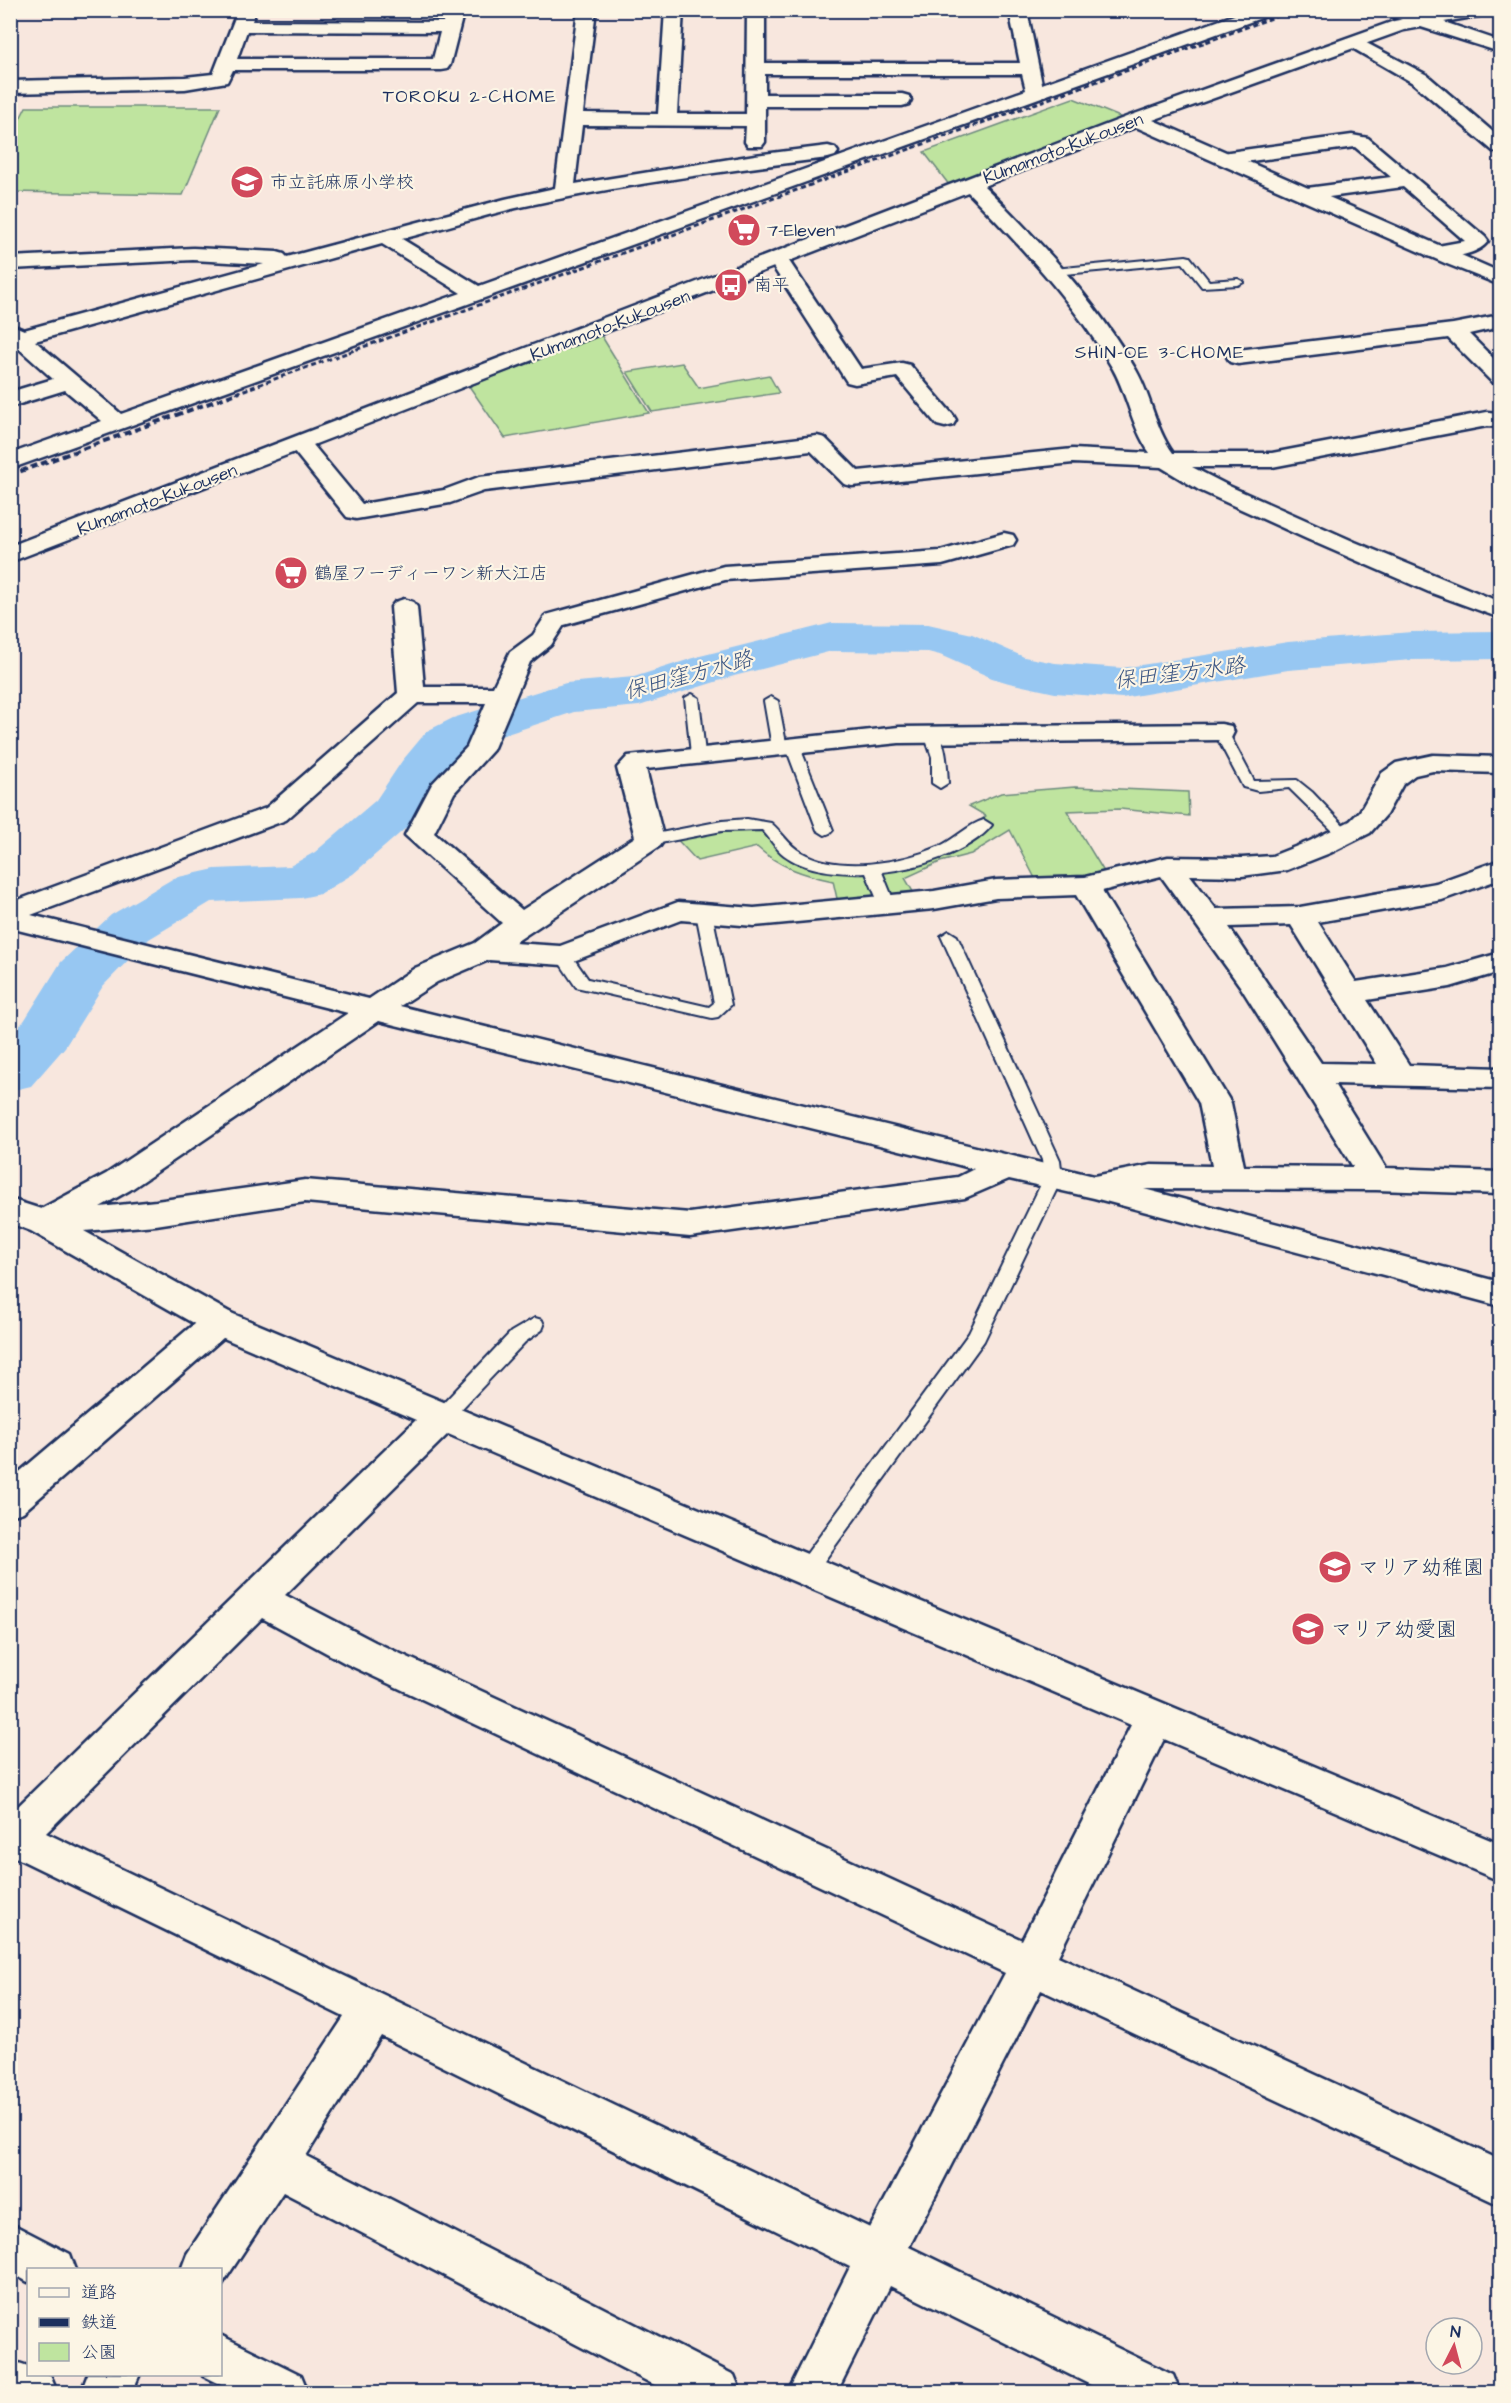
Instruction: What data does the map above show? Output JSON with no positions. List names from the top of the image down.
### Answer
{
  "streets": {
    "street": ["KUmamoto-Kukousen"]
  },
  "districts": ["TOROKU 2-CHOME", "SHIN-OE 3-CHOME"],
  "water": ["保田窪方水路"],
  "places": {
    "school or university": ["市立託麻原小学校", "マリア幼稚園", "マリア幼愛園"],
    "supermarket": ["7-Eleven", "鶴屋フーディーワン新大江店"],
    "bus stop": ["南平"]
  },
  "legend": ["道路", "鉄道", "公園"],
  "north": "top"
}
